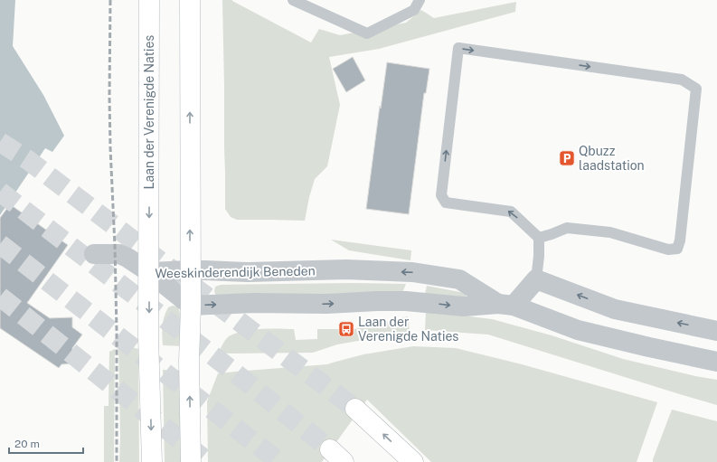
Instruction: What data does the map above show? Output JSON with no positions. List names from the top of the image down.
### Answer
{
  "streets": {
    "main road": ["Laan der Verenigde Naties"],
    "street": ["Weeskinderendijk Beneden"]
  },
  "crossings": [
    ["Laan der Verenigde Naties", "Weeskinderendijk Beneden"]
  ],
  "places": {
    "parking": ["Qbuzz laadstation"],
    "bus stop": ["Laan der Verenigde Naties"]
  },
  "scale_bar": "20 m"
}
